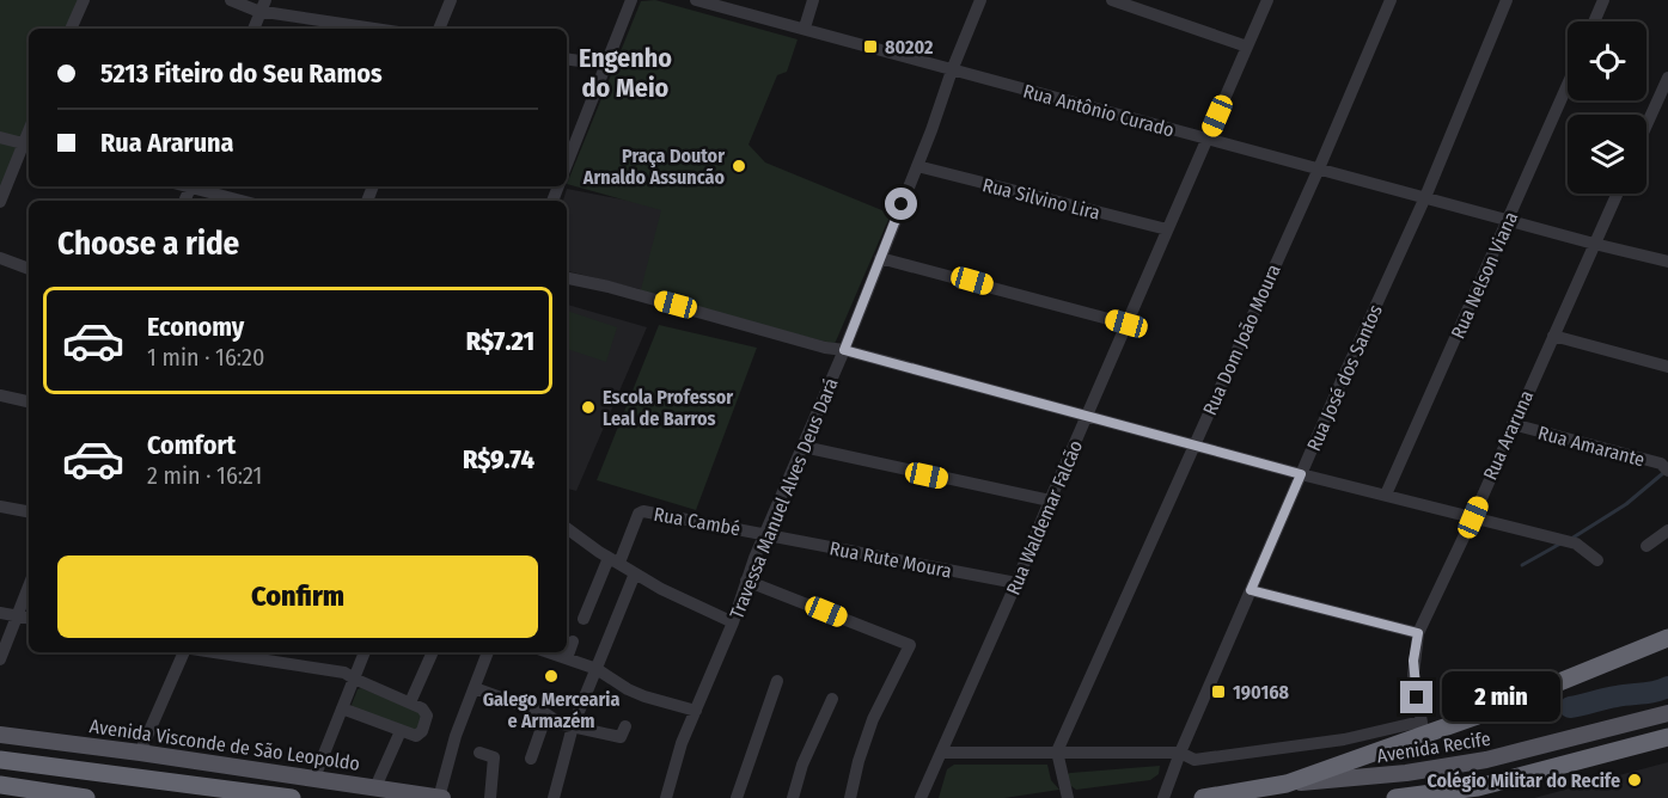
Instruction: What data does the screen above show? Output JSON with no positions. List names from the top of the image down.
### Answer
{
  "streets": {
    "main road": ["Avenida Visconde de São Leopoldo", "Avenida Recife"],
    "street": [
      "Rua Antônio Curado",
      "Rua Silvino Lira",
      "Rua Nelson Viana",
      "Rua Dom João Moura",
      "Rua José dos Santos",
      "Rua Araruna",
      "Rua Amarante",
      "Travessa Manuel Alves Deus Dará",
      "Rua Waldemar Falcão",
      "Rua Cambé",
      "Rua Rute Moura"
    ]
  },
  "crossings": [
    ["Rua Antônio Curado", "Rua Nelson Viana"],
    ["Rua Antônio Curado", "Rua Dom João Moura"],
    ["Rua Antônio Curado", "Rua José dos Santos"],
    ["Rua Antônio Curado", "Rua Araruna"],
    ["Rua Antônio Curado", "Travessa Manuel Alves Deus Dará"],
    ["Rua Antônio Curado", "Rua Waldemar Falcão"],
    ["Rua Silvino Lira", "Travessa Manuel Alves Deus Dará"],
    ["Rua Silvino Lira", "Rua Waldemar Falcão"],
    ["Rua Araruna", "Rua Amarante"],
    ["Travessa Manuel Alves Deus Dará", "Rua Cambé"],
    ["Travessa Manuel Alves Deus Dará", "Rua Rute Moura"],
    ["Rua Waldemar Falcão", "Rua Rute Moura"],
    ["Rua Cambé", "Rua Rute Moura"]
  ],
  "districts": ["Engenho do Meio"],
  "places": {
    "transit": ["80202", "190168"],
    "other": [
      "Praça Doutor Arnaldo Assuncão",
      "Escola Professor Leal de Barros",
      "Galego Mercearia e Armazém",
      "Colégio Militar do Recife"
    ]
  },
  "page": {
    "banner": ["5213 Fiteiro do Seu Ramos", "Rua Araruna"],
    "heading": "Choose a ride",
    "list": [
      {
        "name": "Economy",
        "note": "1 min · 16:20",
        "value": "R$7.21"
      },
      {
        "name": "Comfort",
        "note": "2 min · 16:21",
        "value": "R$9.74"
      }
    ],
    "buttons": "Confirm",
    "bubble": "2 min"
  }
}
